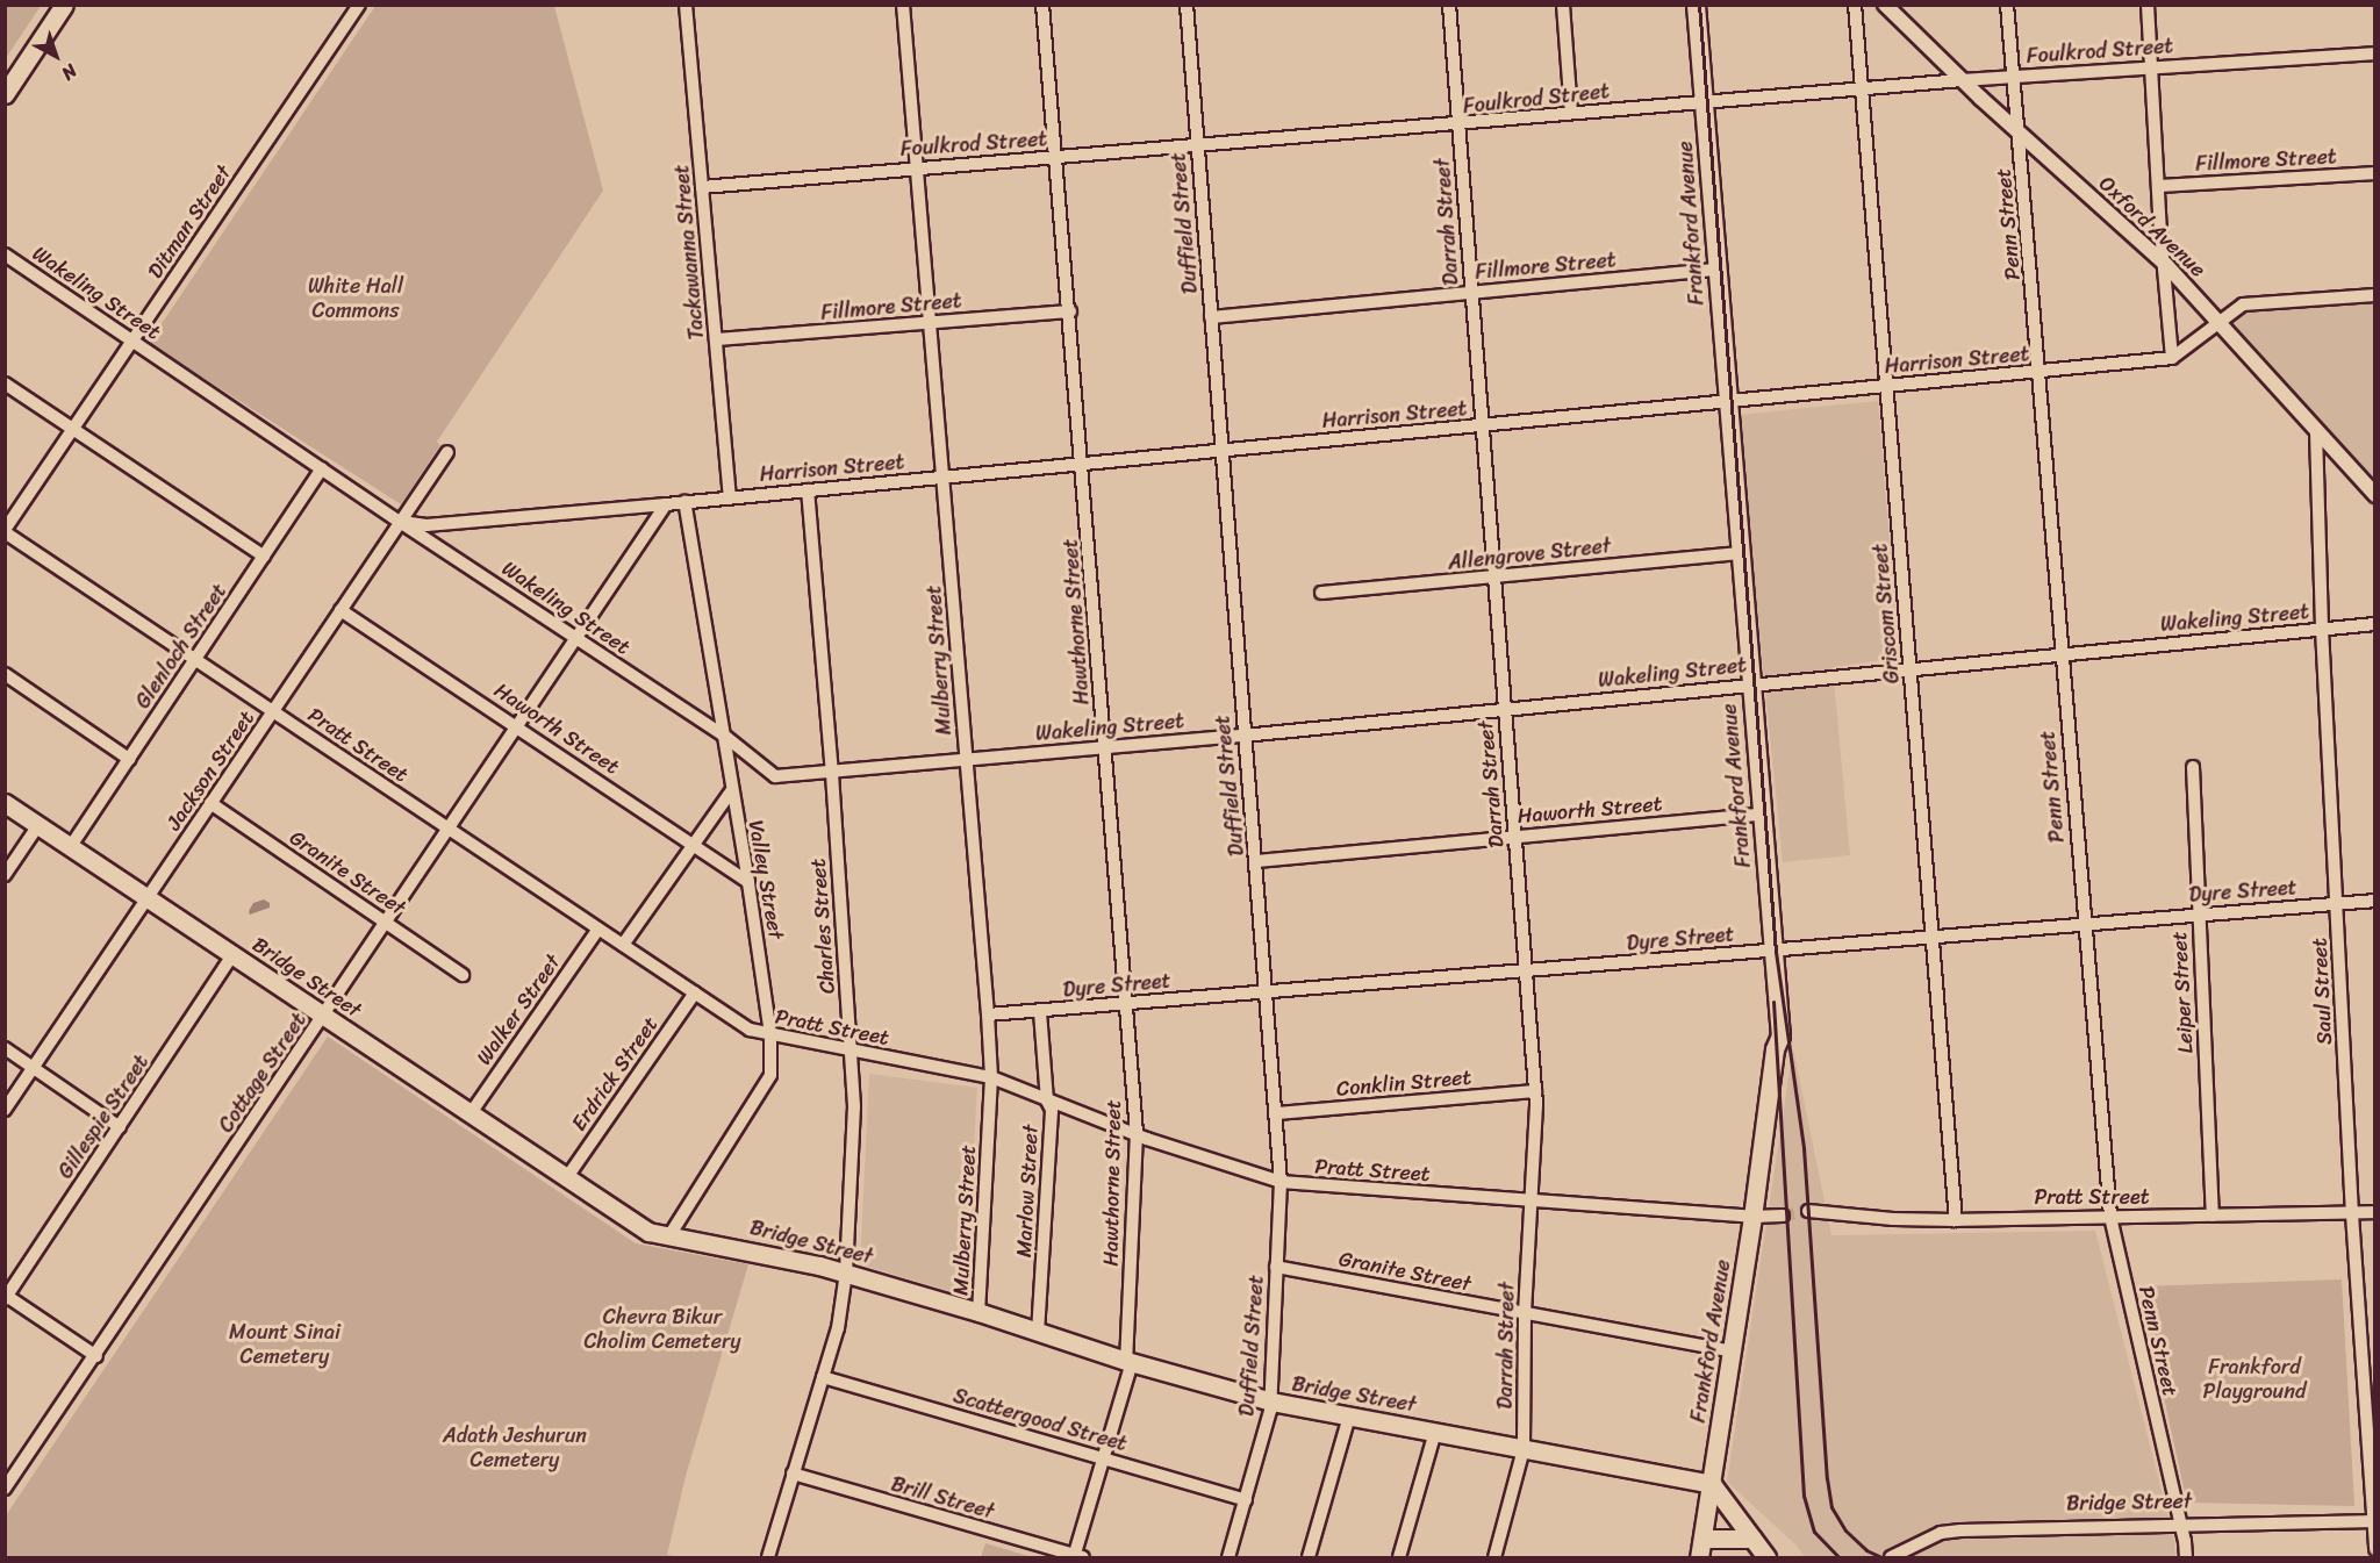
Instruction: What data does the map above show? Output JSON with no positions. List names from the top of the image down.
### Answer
{
  "streets": {
    "main road": ["Frankford Avenue", "Bridge Street"],
    "street": [
      "Foulkrod Street",
      "Fillmore Street",
      "Ditman Street",
      "Darrah Street",
      "Duffield Street",
      "Penn Street",
      "Oxford Avenue",
      "Tackawanna Street",
      "Wakeling Street",
      "Harrison Street",
      "Allengrove Street",
      "Griscom Street",
      "Hawthorne Street",
      "Glenloch Street",
      "Mulberry Street",
      "Haworth Street",
      "Pratt Street",
      "Jackson Street",
      "Granite Street",
      "Valley Street",
      "Dyre Street",
      "Charles Street",
      "Saul Street",
      "Leiper Street",
      "Walker Street",
      "Cottage Street",
      "Erdrick Street",
      "Conklin Street",
      "Gillespie Street",
      "Marlow Street",
      "Scattergood Street",
      "Brill Street"
    ]
  },
  "crossings": [
    ["Foulkrod Street", "Darrah Street"],
    ["Foulkrod Street", "Duffield Street"],
    ["Foulkrod Street", "Frankford Avenue"],
    ["Foulkrod Street", "Penn Street"],
    ["Foulkrod Street", "Oxford Avenue"],
    ["Foulkrod Street", "Tackawanna Street"],
    ["Foulkrod Street", "Griscom Street"],
    ["Foulkrod Street", "Hawthorne Street"],
    ["Foulkrod Street", "Mulberry Street"],
    ["Fillmore Street", "Darrah Street"],
    ["Fillmore Street", "Duffield Street"],
    ["Fillmore Street", "Frankford Avenue"],
    ["Fillmore Street", "Tackawanna Street"],
    ["Fillmore Street", "Hawthorne Street"],
    ["Fillmore Street", "Mulberry Street"],
    ["Ditman Street", "Wakeling Street"],
    ["Ditman Street", "Pratt Street"],
    ["Darrah Street", "Wakeling Street"],
    ["Darrah Street", "Harrison Street"],
    ["Darrah Street", "Allengrove Street"],
    ["Darrah Street", "Haworth Street"],
    ["Darrah Street", "Pratt Street"],
    ["Darrah Street", "Granite Street"],
    ["Darrah Street", "Dyre Street"],
    ["Darrah Street", "Bridge Street"],
    ["Darrah Street", "Conklin Street"],
    ["Duffield Street", "Wakeling Street"],
    ["Duffield Street", "Harrison Street"],
    ["Duffield Street", "Haworth Street"],
    ["Duffield Street", "Pratt Street"],
    ["Duffield Street", "Granite Street"],
    ["Duffield Street", "Dyre Street"],
    ["Duffield Street", "Bridge Street"],
    ["Duffield Street", "Conklin Street"],
    ["Duffield Street", "Scattergood Street"],
    ["Frankford Avenue", "Wakeling Street"],
    ["Frankford Avenue", "Harrison Street"],
    ["Frankford Avenue", "Allengrove Street"],
    ["Frankford Avenue", "Haworth Street"],
    ["Frankford Avenue", "Pratt Street"],
    ["Frankford Avenue", "Granite Street"],
    ["Frankford Avenue", "Dyre Street"],
    ["Frankford Avenue", "Bridge Street"],
    ["Penn Street", "Oxford Avenue"],
    ["Penn Street", "Wakeling Street"],
    ["Penn Street", "Harrison Street"],
    ["Penn Street", "Pratt Street"],
    ["Penn Street", "Dyre Street"],
    ["Penn Street", "Bridge Street"],
    ["Oxford Avenue", "Saul Street"],
    ["Tackawanna Street", "Harrison Street"],
    ["Wakeling Street", "Harrison Street"],
    ["Wakeling Street", "Griscom Street"],
    ["Wakeling Street", "Hawthorne Street"],
    ["Wakeling Street", "Glenloch Street"],
    ["Wakeling Street", "Mulberry Street"],
    ["Wakeling Street", "Jackson Street"],
    ["Wakeling Street", "Valley Street"],
    ["Wakeling Street", "Charles Street"],
    ["Wakeling Street", "Saul Street"],
    ["Wakeling Street", "Cottage Street"],
    ["Harrison Street", "Griscom Street"],
    ["Harrison Street", "Hawthorne Street"],
    ["Harrison Street", "Mulberry Street"],
    ["Harrison Street", "Jackson Street"],
    ["Harrison Street", "Valley Street"],
    ["Harrison Street", "Charles Street"],
    ["Harrison Street", "Cottage Street"],
    ["Griscom Street", "Pratt Street"],
    ["Griscom Street", "Dyre Street"],
    ["Hawthorne Street", "Pratt Street"],
    ["Hawthorne Street", "Dyre Street"],
    ["Hawthorne Street", "Bridge Street"],
    ["Hawthorne Street", "Scattergood Street"],
    ["Hawthorne Street", "Brill Street"],
    ["Glenloch Street", "Pratt Street"],
    ["Glenloch Street", "Bridge Street"],
    ["Mulberry Street", "Pratt Street"],
    ["Mulberry Street", "Dyre Street"],
    ["Mulberry Street", "Bridge Street"],
    ["Haworth Street", "Jackson Street"],
    ["Haworth Street", "Valley Street"],
    ["Haworth Street", "Cottage Street"],
    ["Pratt Street", "Jackson Street"],
    ["Pratt Street", "Valley Street"],
    ["Pratt Street", "Charles Street"],
    ["Pratt Street", "Saul Street"],
    ["Pratt Street", "Leiper Street"],
    ["Pratt Street", "Walker Street"],
    ["Pratt Street", "Cottage Street"],
    ["Pratt Street", "Erdrick Street"],
    ["Pratt Street", "Marlow Street"],
    ["Jackson Street", "Granite Street"],
    ["Jackson Street", "Bridge Street"],
    ["Granite Street", "Cottage Street"],
    ["Valley Street", "Bridge Street"],
    ["Dyre Street", "Saul Street"],
    ["Dyre Street", "Leiper Street"],
    ["Dyre Street", "Marlow Street"],
    ["Charles Street", "Bridge Street"],
    ["Charles Street", "Scattergood Street"],
    ["Charles Street", "Brill Street"],
    ["Bridge Street", "Saul Street"],
    ["Bridge Street", "Walker Street"],
    ["Bridge Street", "Cottage Street"],
    ["Bridge Street", "Erdrick Street"],
    ["Bridge Street", "Gillespie Street"],
    ["Bridge Street", "Marlow Street"]
  ],
  "parks": [
    "White Hall Commons",
    "Chevra Bikur Cholim Cemetery",
    "Mount Sinai Cemetery",
    "Frankford Playground",
    "Adath Jeshurun Cemetery"
  ],
  "north": "bottom right"
}
